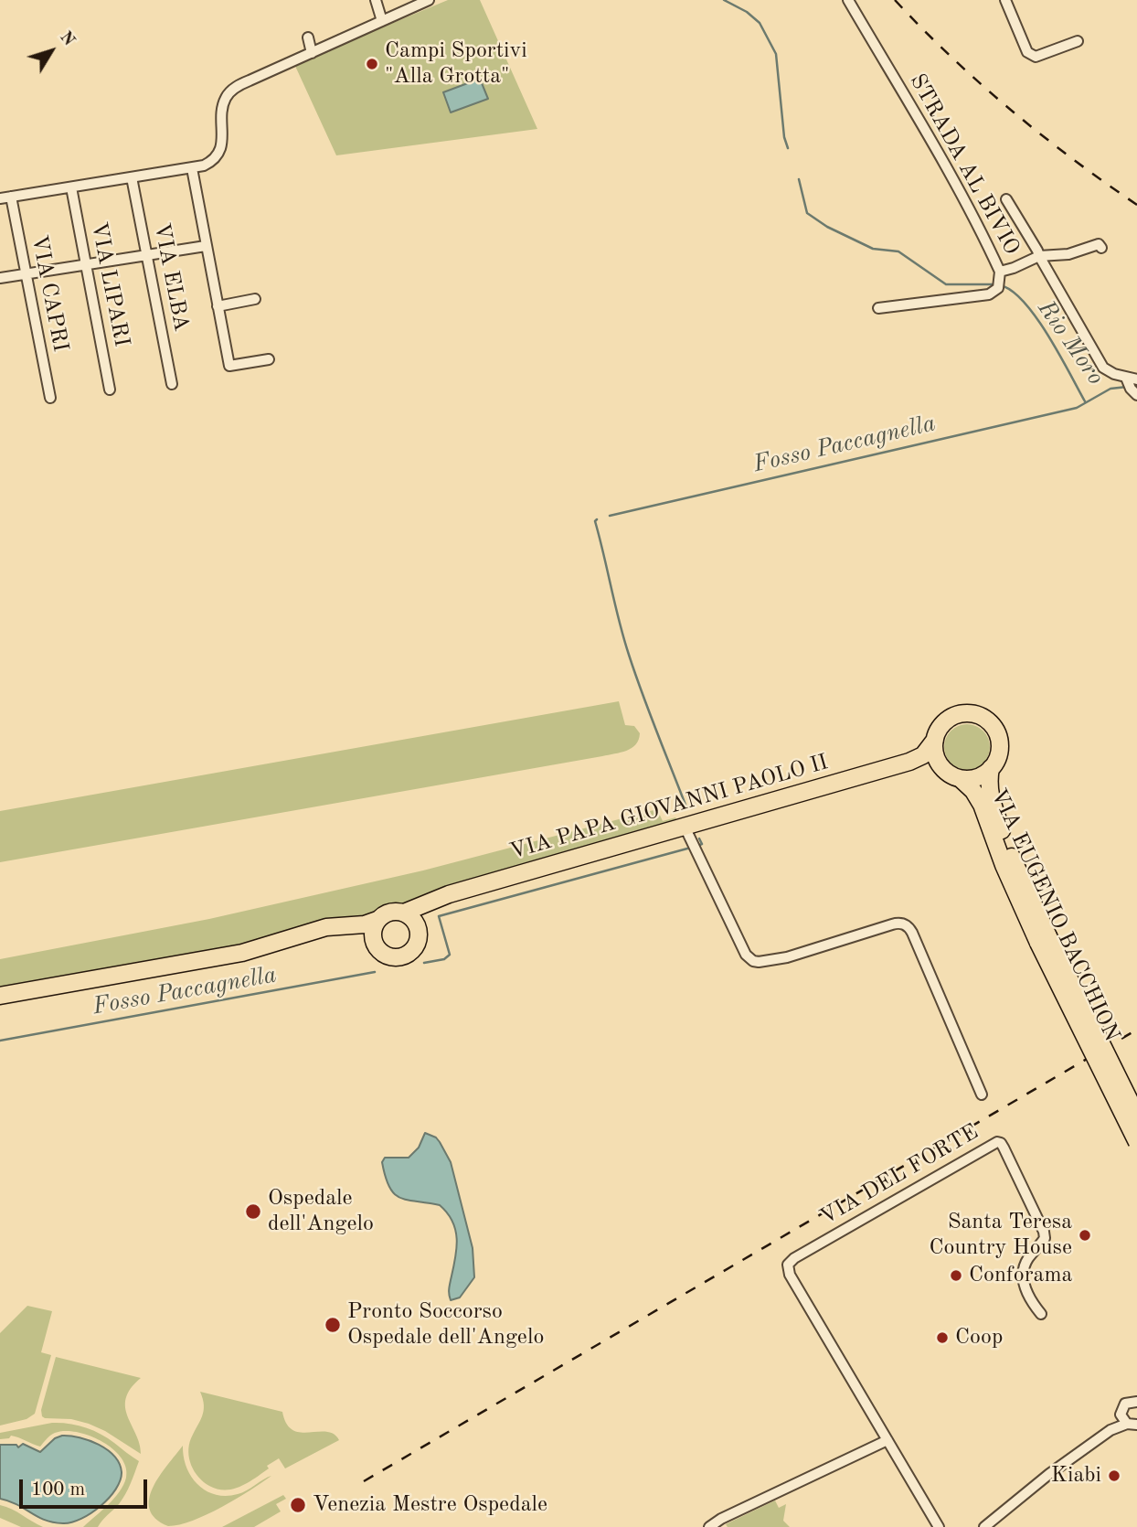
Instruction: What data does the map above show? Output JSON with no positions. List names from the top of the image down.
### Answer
{
  "streets": {
    "main road": ["VIA PAPA GIOVANNI PAOLO II", "VIA EUGENIO BACCHION"],
    "street": [
      "STRADA AL BIVIO",
      "VIA ELBA",
      "VIA LIPARI",
      "VIA CAPRI",
      "VIA DEL FORTE"
    ]
  },
  "crossings": [
    ["VIA PAPA GIOVANNI PAOLO II", "VIA EUGENIO BACCHION"],
    ["VIA PAPA GIOVANNI PAOLO II", "VIA DEL FORTE"]
  ],
  "water": ["Rio Moro", "Fosso Paccagnella"],
  "places": [
    "Campi Sportivi \"Alla Grotta\"",
    "Ospedale dell'Angelo",
    "Santa Teresa Country House",
    "Conforama",
    "Pronto Soccorso Ospedale dell'Angelo",
    "Coop",
    "Kiabi",
    "Venezia Mestre Ospedale"
  ],
  "scale_bar": "100 m",
  "north": "top right"
}
